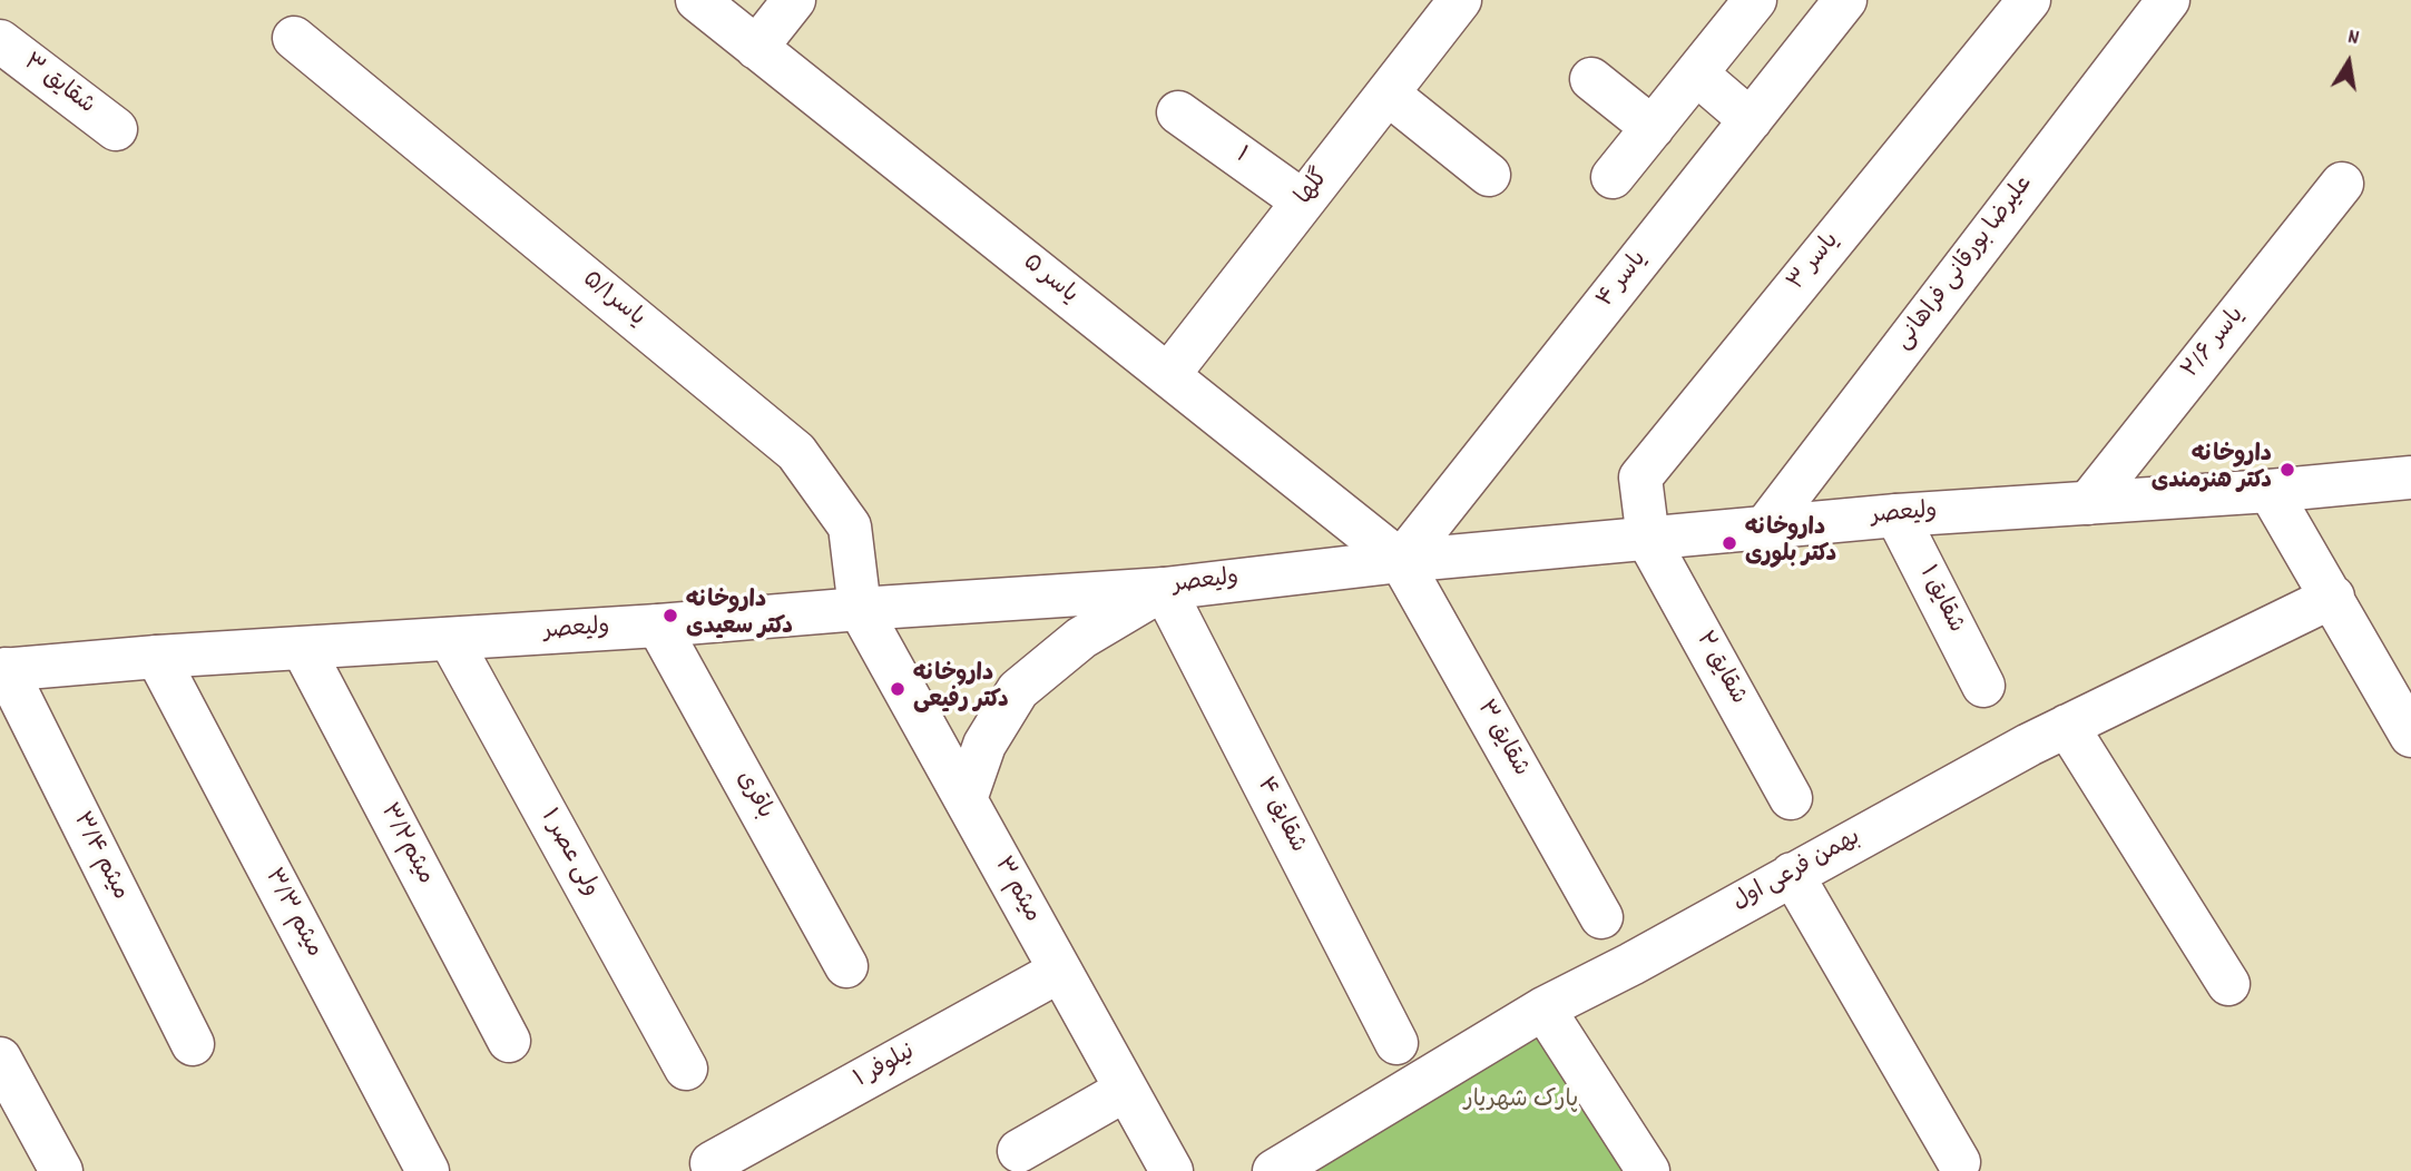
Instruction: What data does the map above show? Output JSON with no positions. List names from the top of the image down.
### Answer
{
  "streets": {
    "street": [
      "شقایق ۳",
      "۱",
      "گلها",
      "یاسر ۳",
      "علیرضا بورقانی فراهانی",
      "یاسر ۵",
      "یاسر ۴",
      "یاسر۵/۱",
      "یاسر ۲/۶",
      "ولیعصر",
      "شقایق ۱",
      "شقایق ۲",
      "باقری",
      "شقایق ۴",
      "میثم۳/۲",
      "ولی عصر ۱",
      "میثم ۳/۴",
      "بهمن فرعی اول",
      "میثم ۳",
      "میثم ۳/۳",
      "نیلوفر ۱"
    ]
  },
  "crossings": [
    ["شقایق ۳", "یاسر ۵"],
    ["شقایق ۳", "یاسر ۴"],
    ["شقایق ۳", "ولیعصر"],
    ["۱", "گلها"],
    ["گلها", "یاسر ۵"],
    ["یاسر ۳", "ولیعصر"],
    ["یاسر ۳", "شقایق ۲"],
    ["علیرضا بورقانی فراهانی", "ولیعصر"],
    ["یاسر ۵", "یاسر ۴"],
    ["یاسر ۵", "ولیعصر"],
    ["یاسر ۴", "ولیعصر"],
    ["یاسر۵/۱", "ولیعصر"],
    ["یاسر۵/۱", "میثم ۳"],
    ["یاسر ۲/۶", "ولیعصر"],
    ["ولیعصر", "شقایق ۱"],
    ["ولیعصر", "شقایق ۲"],
    ["ولیعصر", "باقری"],
    ["ولیعصر", "شقایق ۴"],
    ["ولیعصر", "میثم۳/۲"],
    ["ولیعصر", "ولی عصر ۱"],
    ["ولیعصر", "میثم ۳/۴"],
    ["ولیعصر", "میثم ۳"],
    ["ولیعصر", "میثم ۳/۳"],
    ["میثم ۳", "نیلوفر ۱"]
  ],
  "parks": ["پارک شهریار"],
  "places": [
    "داروخانه دکتر هنرمندی",
    "داروخانه دکتر بلوری",
    "داروخانه دکتر سعیدی",
    "داروخانه دکتر رفیعی"
  ],
  "north": "top"
}
